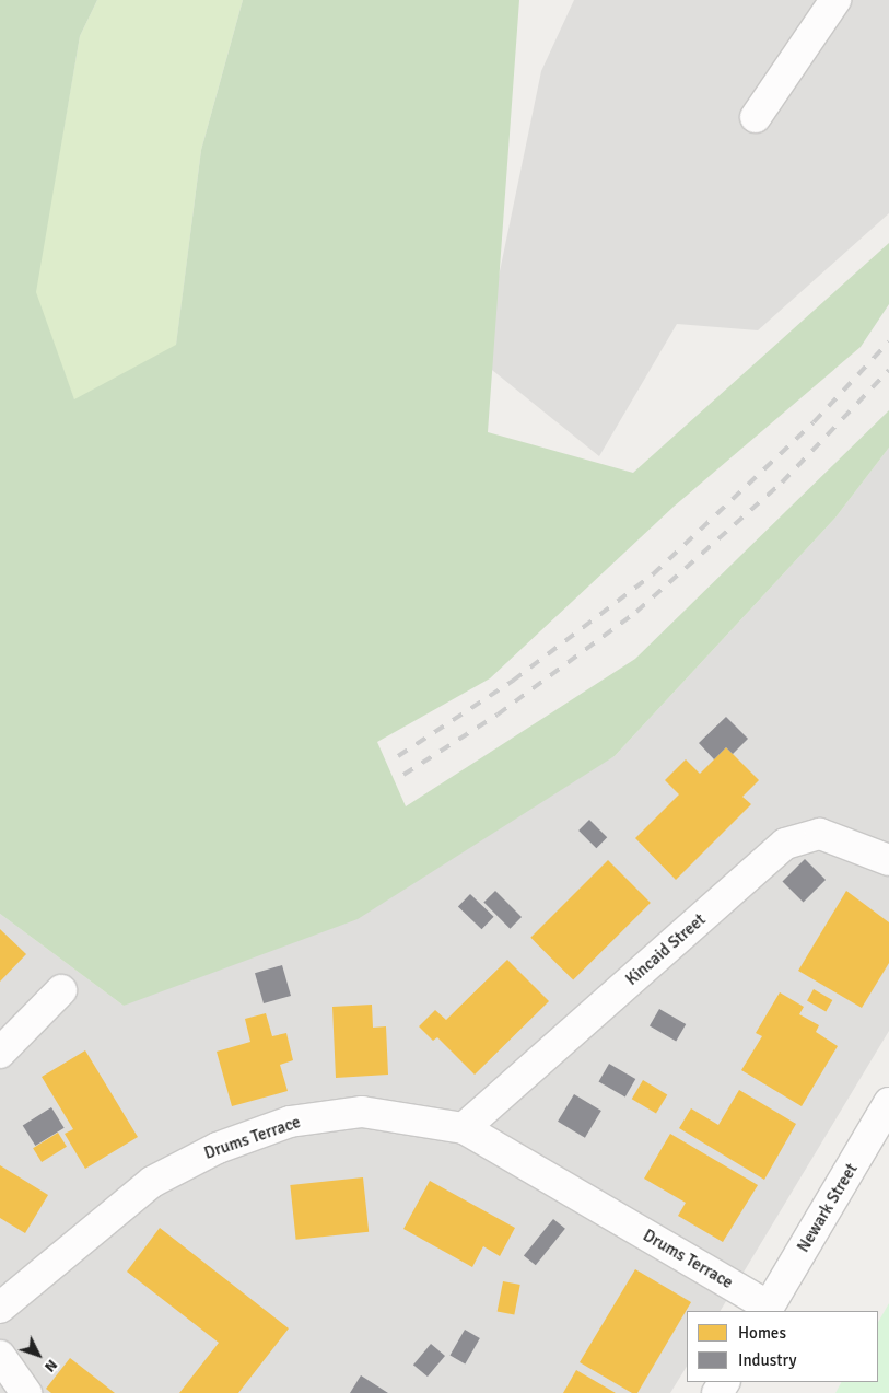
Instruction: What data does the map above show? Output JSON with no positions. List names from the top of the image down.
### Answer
{
  "streets": {
    "street": ["Kincaid Street", "Drums Terrace", "Newark Street"]
  },
  "crossings": [
    ["Kincaid Street", "Drums Terrace"],
    ["Drums Terrace", "Newark Street"]
  ],
  "legend": ["Homes", "Industry"],
  "north": "bottom right"
}
